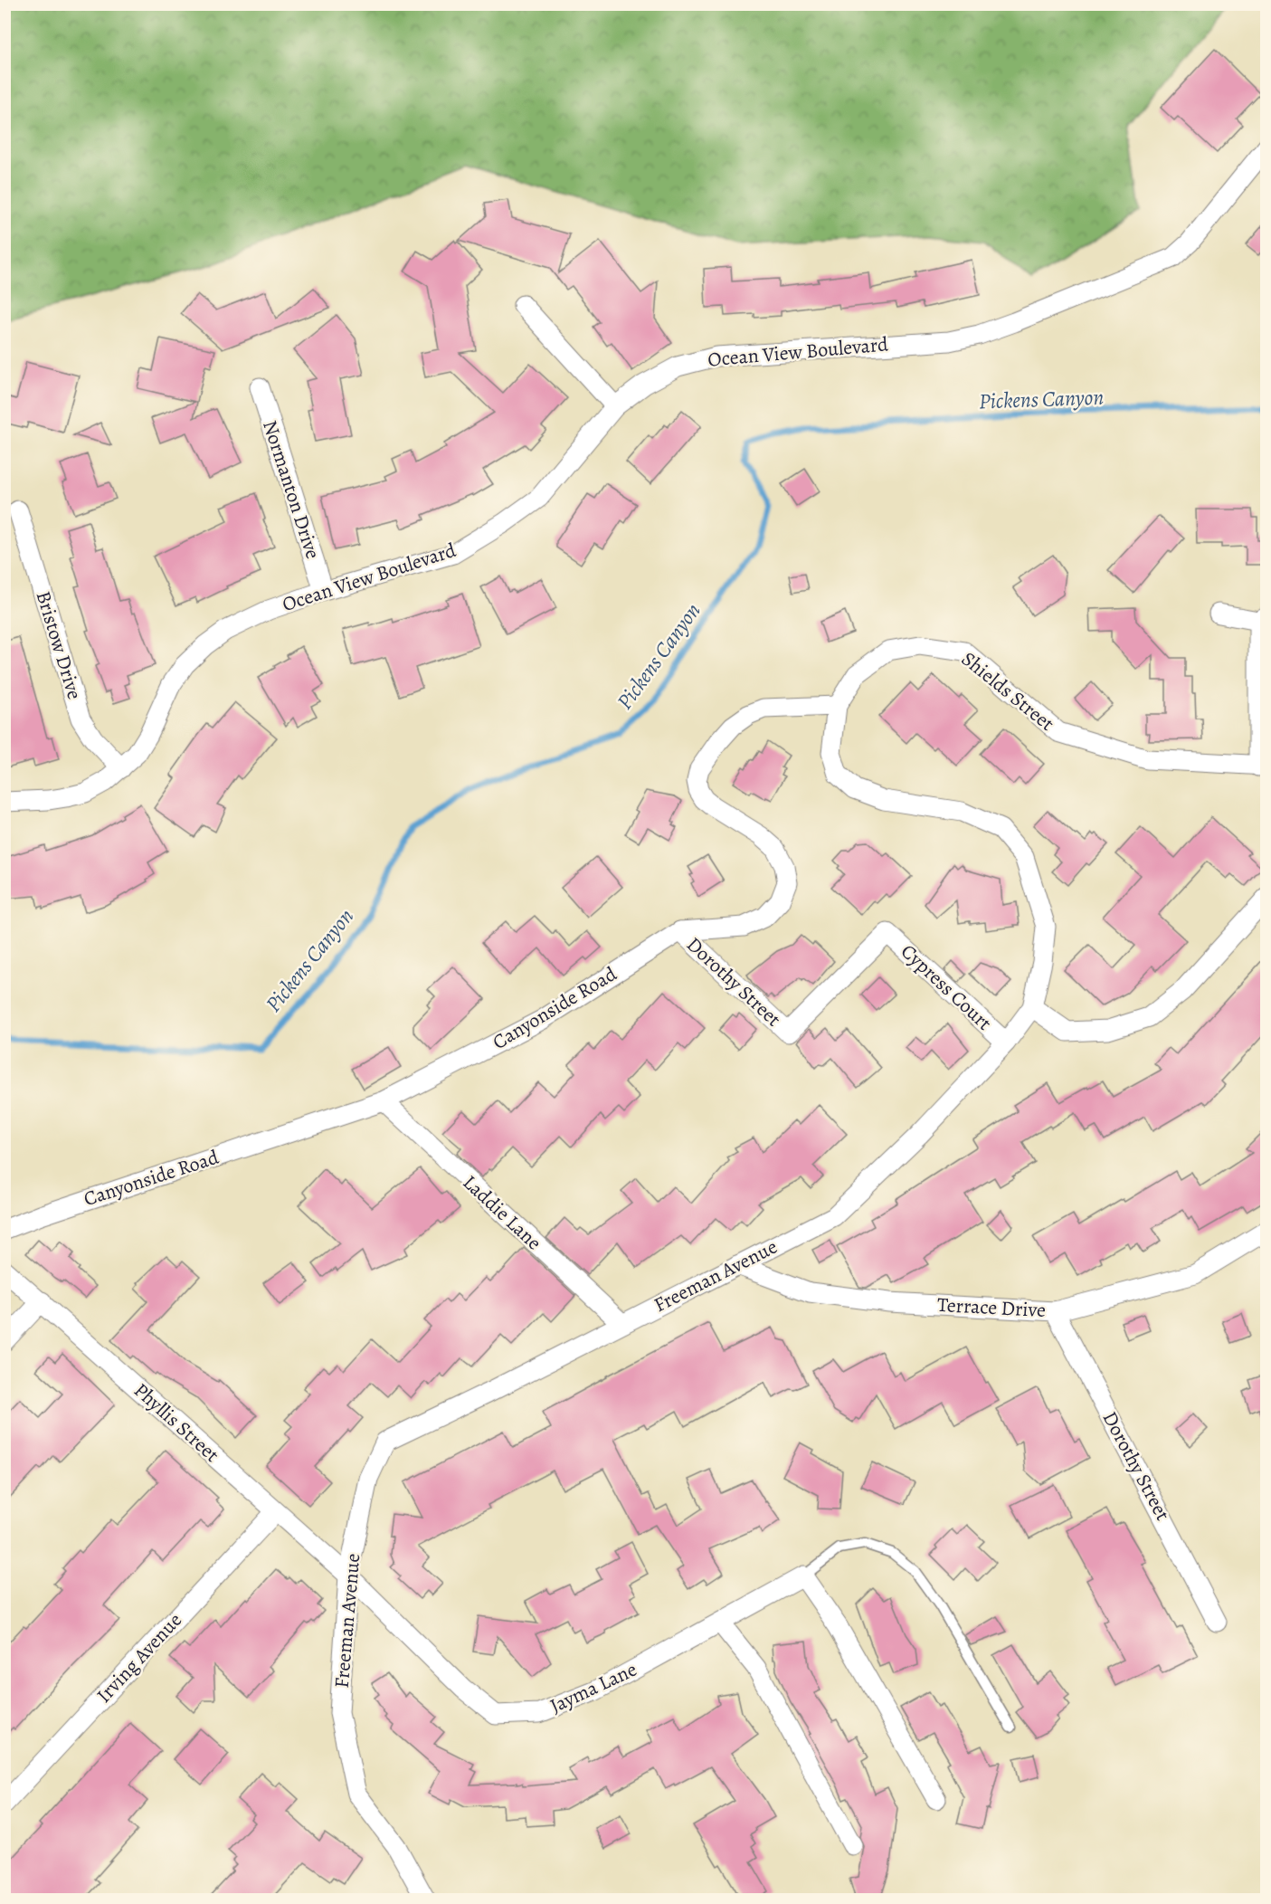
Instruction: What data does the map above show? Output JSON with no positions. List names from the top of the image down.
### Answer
{
  "streets": {
    "street": [
      "Ocean View Boulevard",
      "Normanton Drive",
      "Bristow Drive",
      "Shields Street",
      "Dorothy Street",
      "Cypress Court",
      "Canyonside Road",
      "Laddie Lane",
      "Freeman Avenue",
      "Terrace Drive",
      "Phyllis Street",
      "Irving Avenue",
      "Jayma Lane"
    ]
  },
  "crossings": [
    ["Ocean View Boulevard", "Normanton Drive"],
    ["Ocean View Boulevard", "Bristow Drive"],
    ["Shields Street", "Canyonside Road"],
    ["Shields Street", "Freeman Avenue"],
    ["Dorothy Street", "Cypress Court"],
    ["Dorothy Street", "Canyonside Road"],
    ["Dorothy Street", "Terrace Drive"],
    ["Cypress Court", "Freeman Avenue"],
    ["Canyonside Road", "Laddie Lane"],
    ["Canyonside Road", "Freeman Avenue"],
    ["Laddie Lane", "Freeman Avenue"],
    ["Freeman Avenue", "Terrace Drive"],
    ["Freeman Avenue", "Phyllis Street"],
    ["Freeman Avenue", "Jayma Lane"],
    ["Phyllis Street", "Irving Avenue"],
    ["Phyllis Street", "Jayma Lane"]
  ],
  "water": ["Pickens Canyon"]
}
